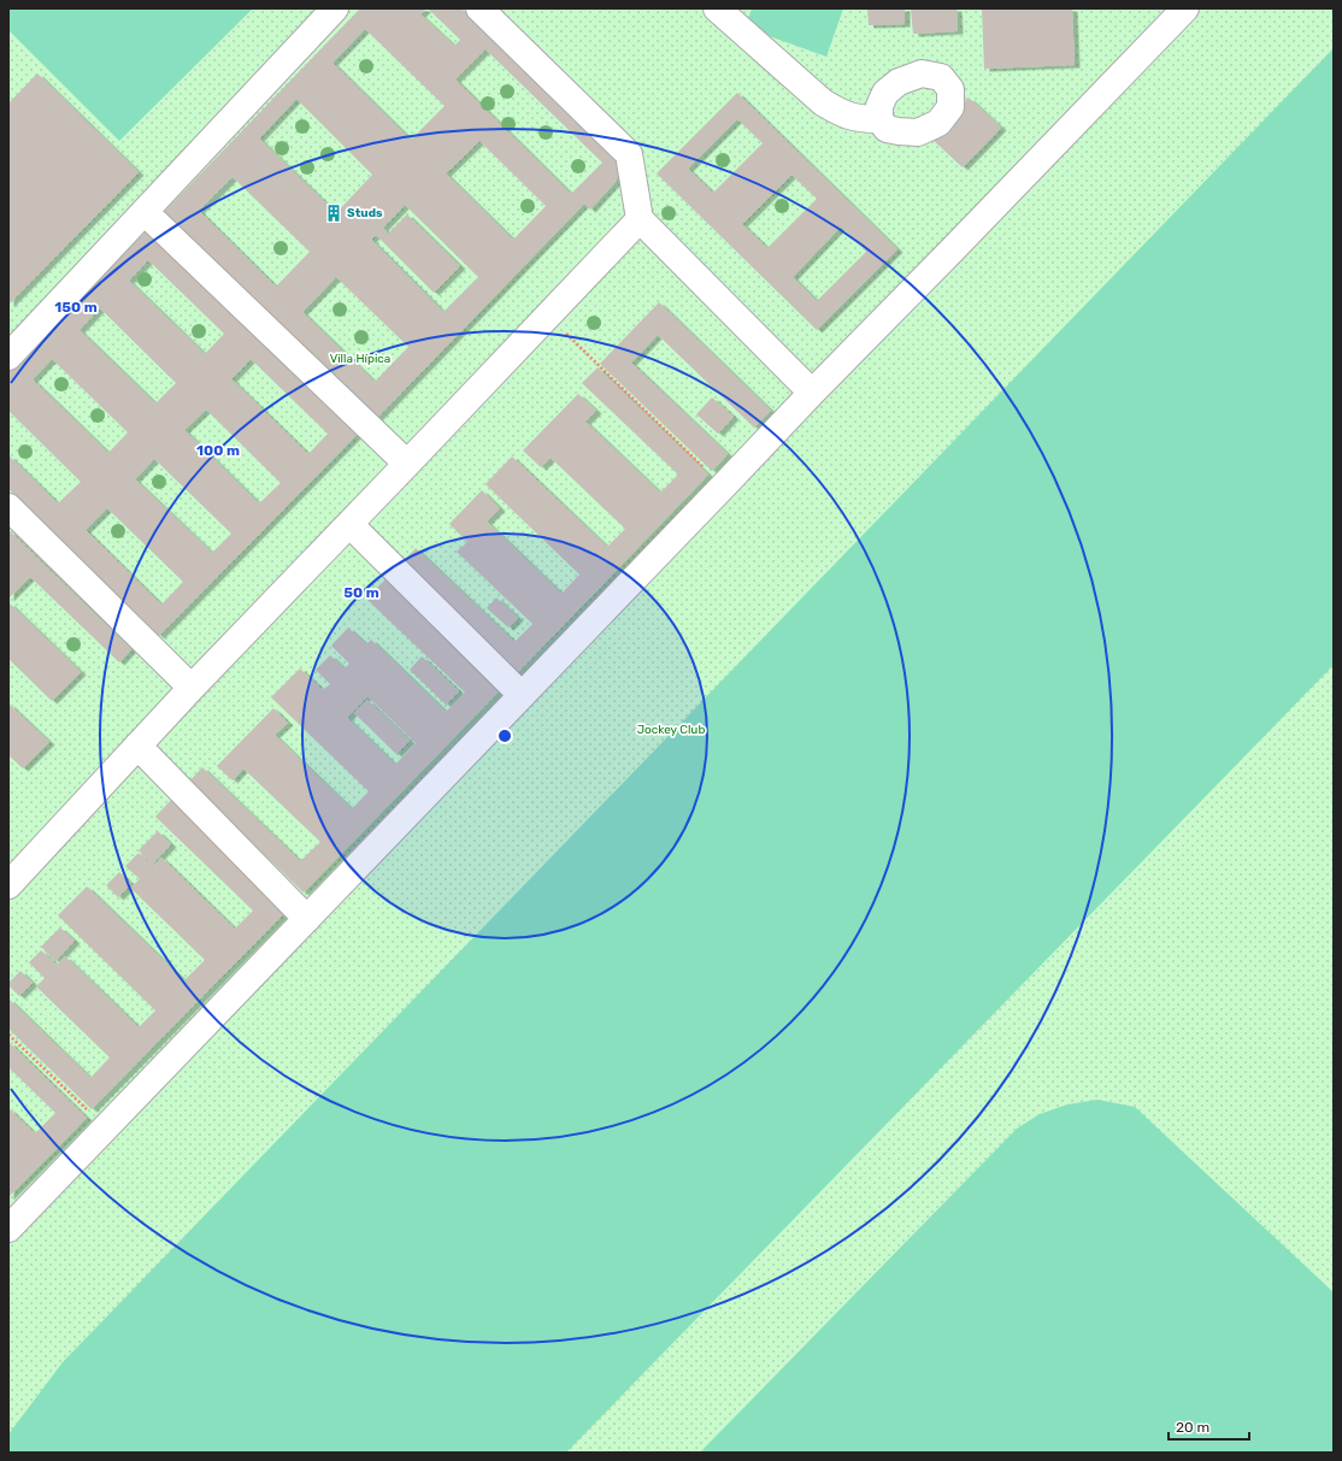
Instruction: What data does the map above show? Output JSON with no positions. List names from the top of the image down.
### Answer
{
  "parks": ["Villa Hípica", "Jockey Club"],
  "places": {
    "building": ["Studs"]
  },
  "scale_bar": "20 m",
  "rings": ["150 m", "100 m", "50 m"]
}
